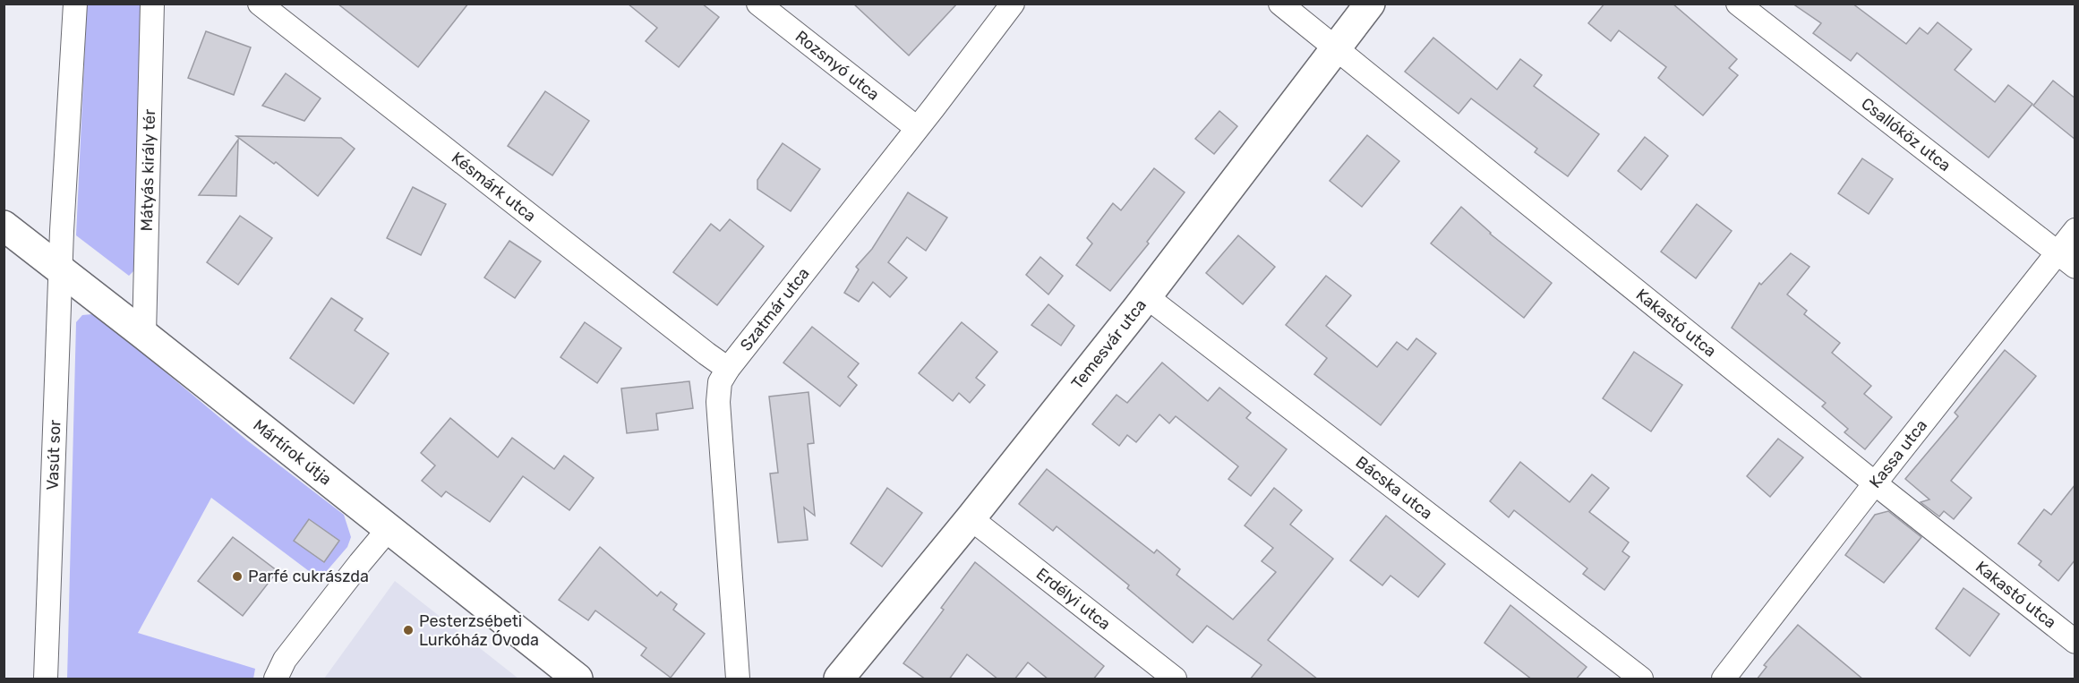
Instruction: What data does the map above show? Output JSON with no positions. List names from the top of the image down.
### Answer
{
  "streets": {
    "street": [
      "Rozsnyó utca",
      "Csallóköz utca",
      "Mátyás király tér",
      "Késmárk utca",
      "Szatmár utca",
      "Kakastó utca",
      "Temesvár utca",
      "Mártírok útja",
      "Kassa utca",
      "Vasút sor",
      "Bácska utca",
      "Erdélyi utca"
    ]
  },
  "crossings": [
    ["Rozsnyó utca", "Szatmár utca"],
    ["Csallóköz utca", "Kassa utca"],
    ["Mátyás király tér", "Mártírok útja"],
    ["Késmárk utca", "Szatmár utca"],
    ["Kakastó utca", "Temesvár utca"],
    ["Kakastó utca", "Kassa utca"],
    ["Temesvár utca", "Bácska utca"],
    ["Temesvár utca", "Erdélyi utca"],
    ["Mártírok útja", "Vasút sor"]
  ],
  "places": ["Parfé cukrászda", "Pesterzsébeti Lurkóház Óvoda"]
}
